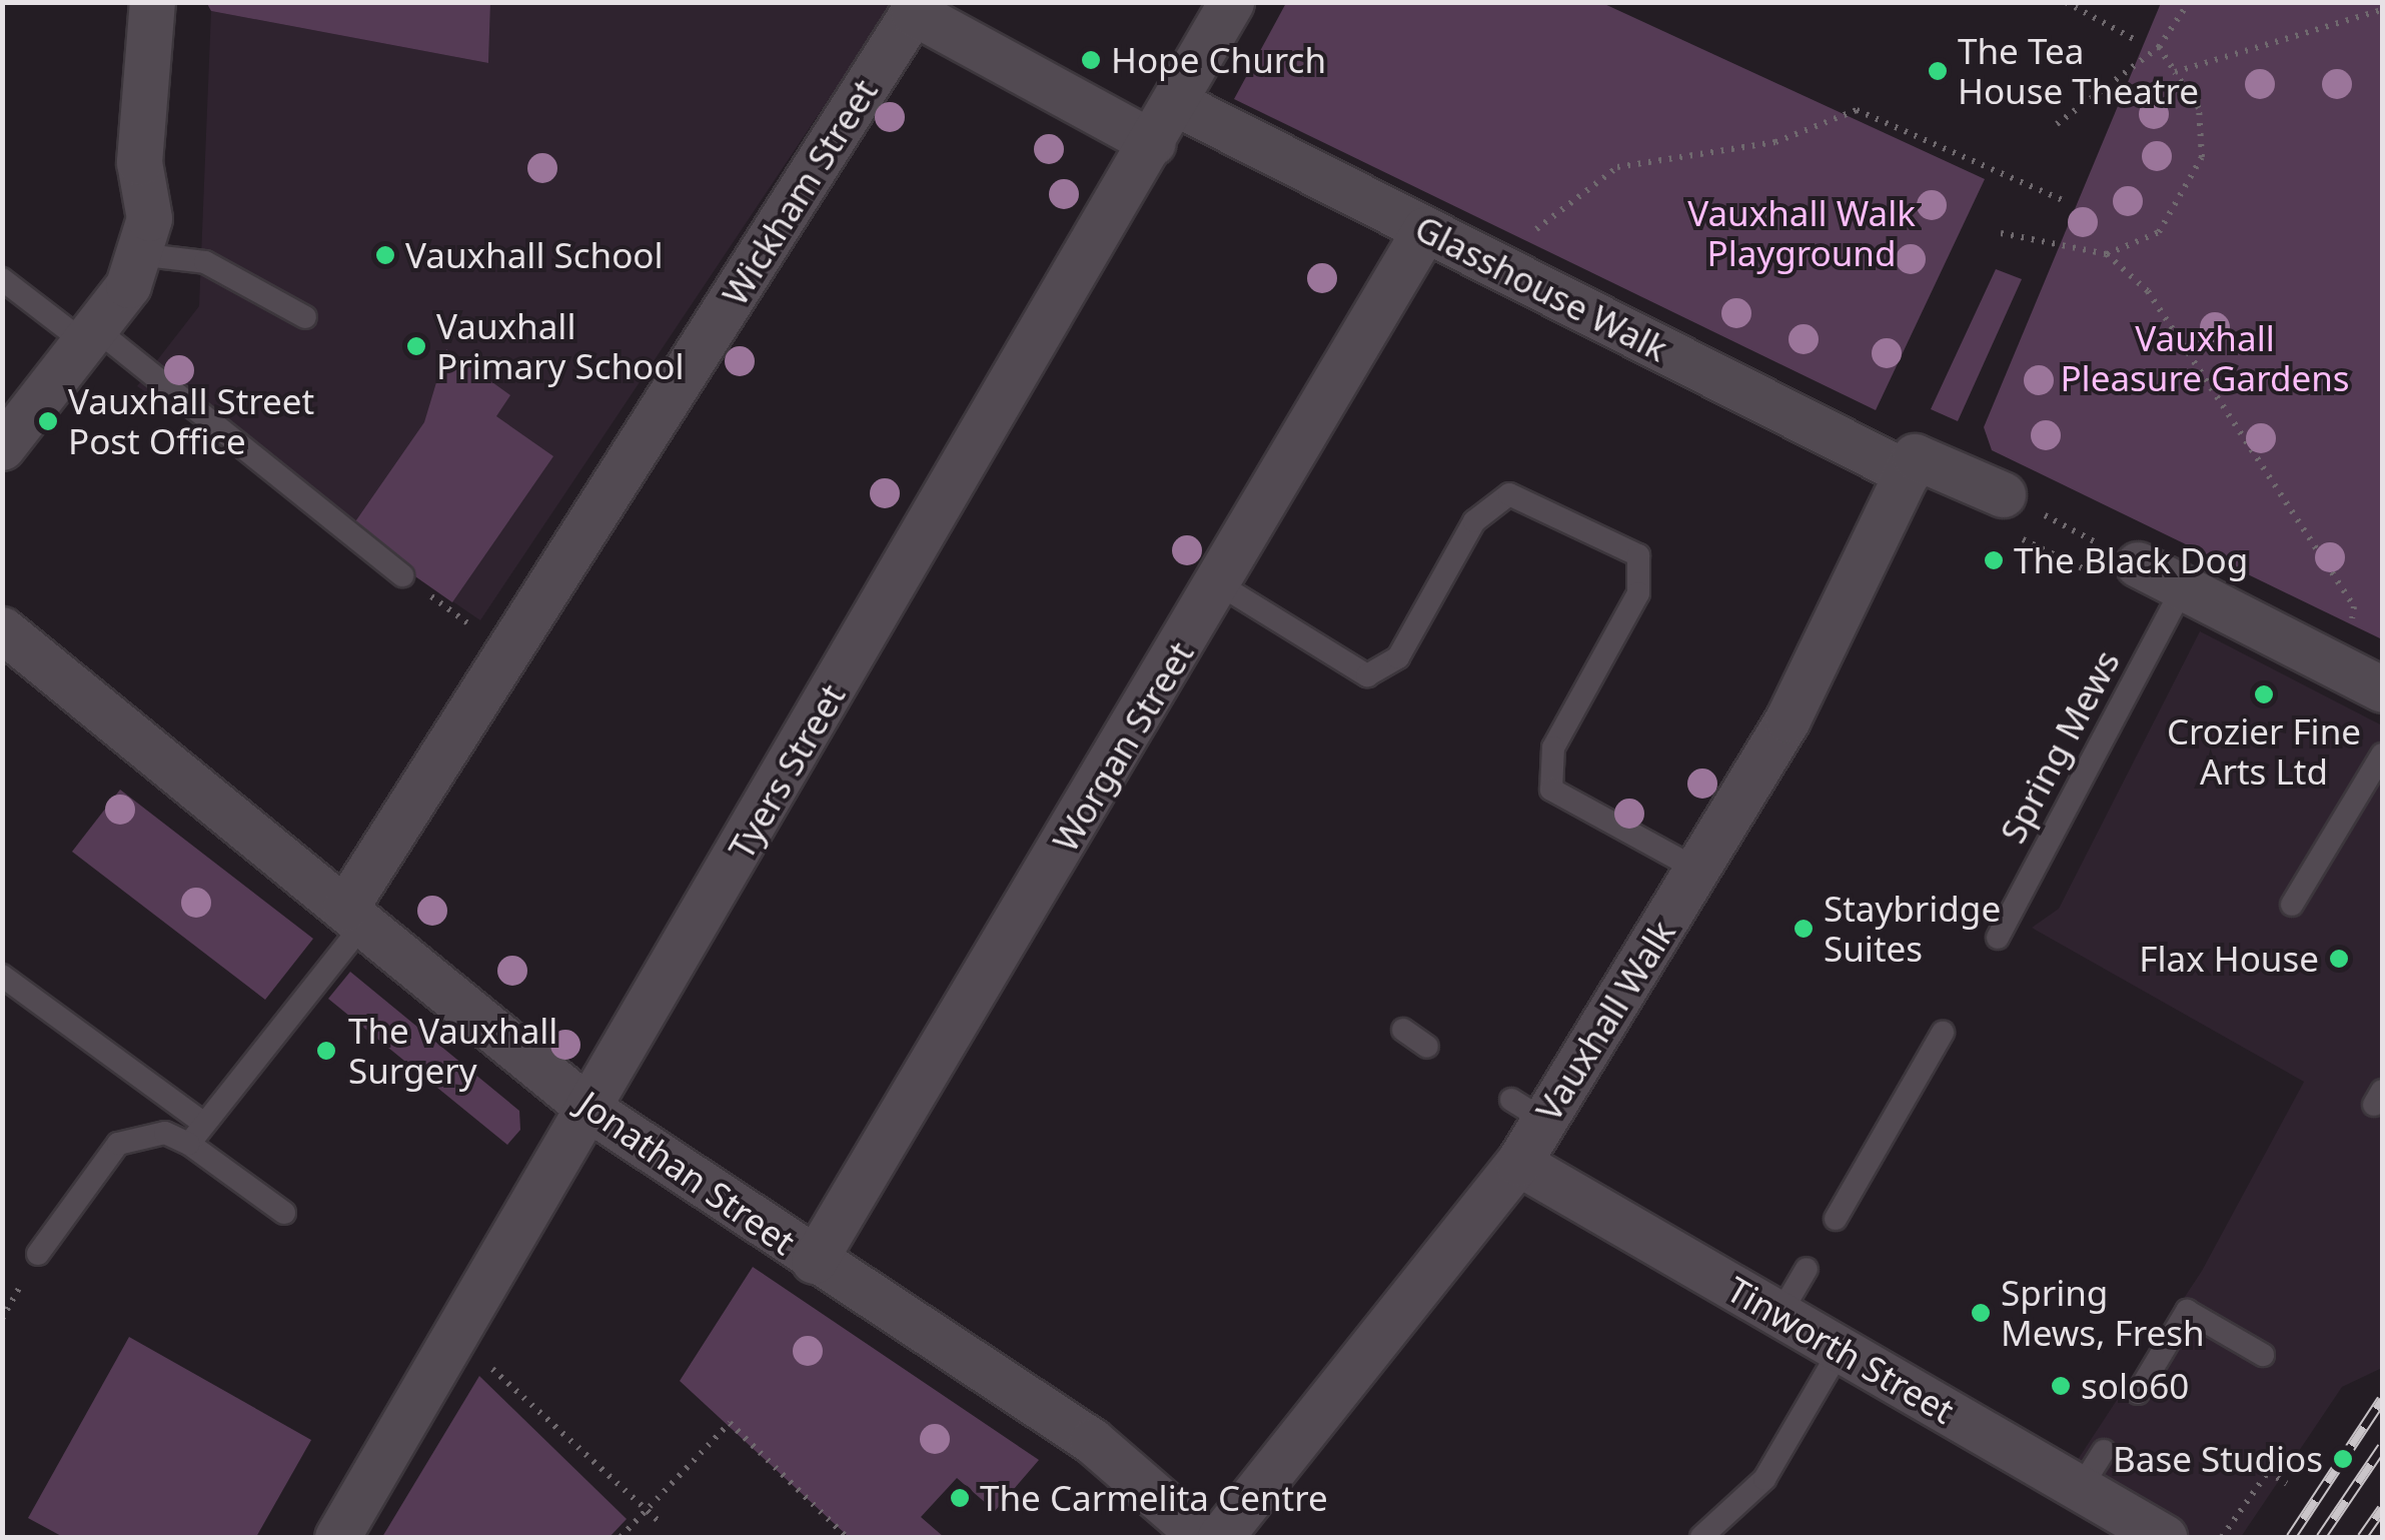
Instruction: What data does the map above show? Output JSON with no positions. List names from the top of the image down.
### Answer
{
  "streets": {
    "street": [
      "Wickham Street",
      "Glasshouse Walk",
      "Worgan Street",
      "Tyers Street",
      "Vauxhall Walk",
      "Jonathan Street",
      "Tinworth Street"
    ],
    "lane": ["Spring Mews"]
  },
  "crossings": [
    ["Wickham Street", "Tyers Street"],
    ["Wickham Street", "Jonathan Street"],
    ["Glasshouse Walk", "Worgan Street"],
    ["Glasshouse Walk", "Tyers Street"],
    ["Glasshouse Walk", "Vauxhall Walk"],
    ["Worgan Street", "Jonathan Street"],
    ["Tyers Street", "Jonathan Street"],
    ["Vauxhall Walk", "Tinworth Street"]
  ],
  "parks": ["Vauxhall Walk Playground", "Vauxhall Pleasure Gardens"],
  "places": [
    "Hope Church",
    "The Tea House Theatre",
    "Vauxhall School",
    "Vauxhall Primary School",
    "Vauxhall Street Post Office",
    "The Black Dog",
    "Crozier Fine Arts Ltd",
    "Staybridge Suites",
    "Flax House",
    "The Vauxhall Surgery",
    "Spring Mews, Fresh",
    "solo60",
    "Base Studios",
    "The Carmelita Centre"
  ]
}
